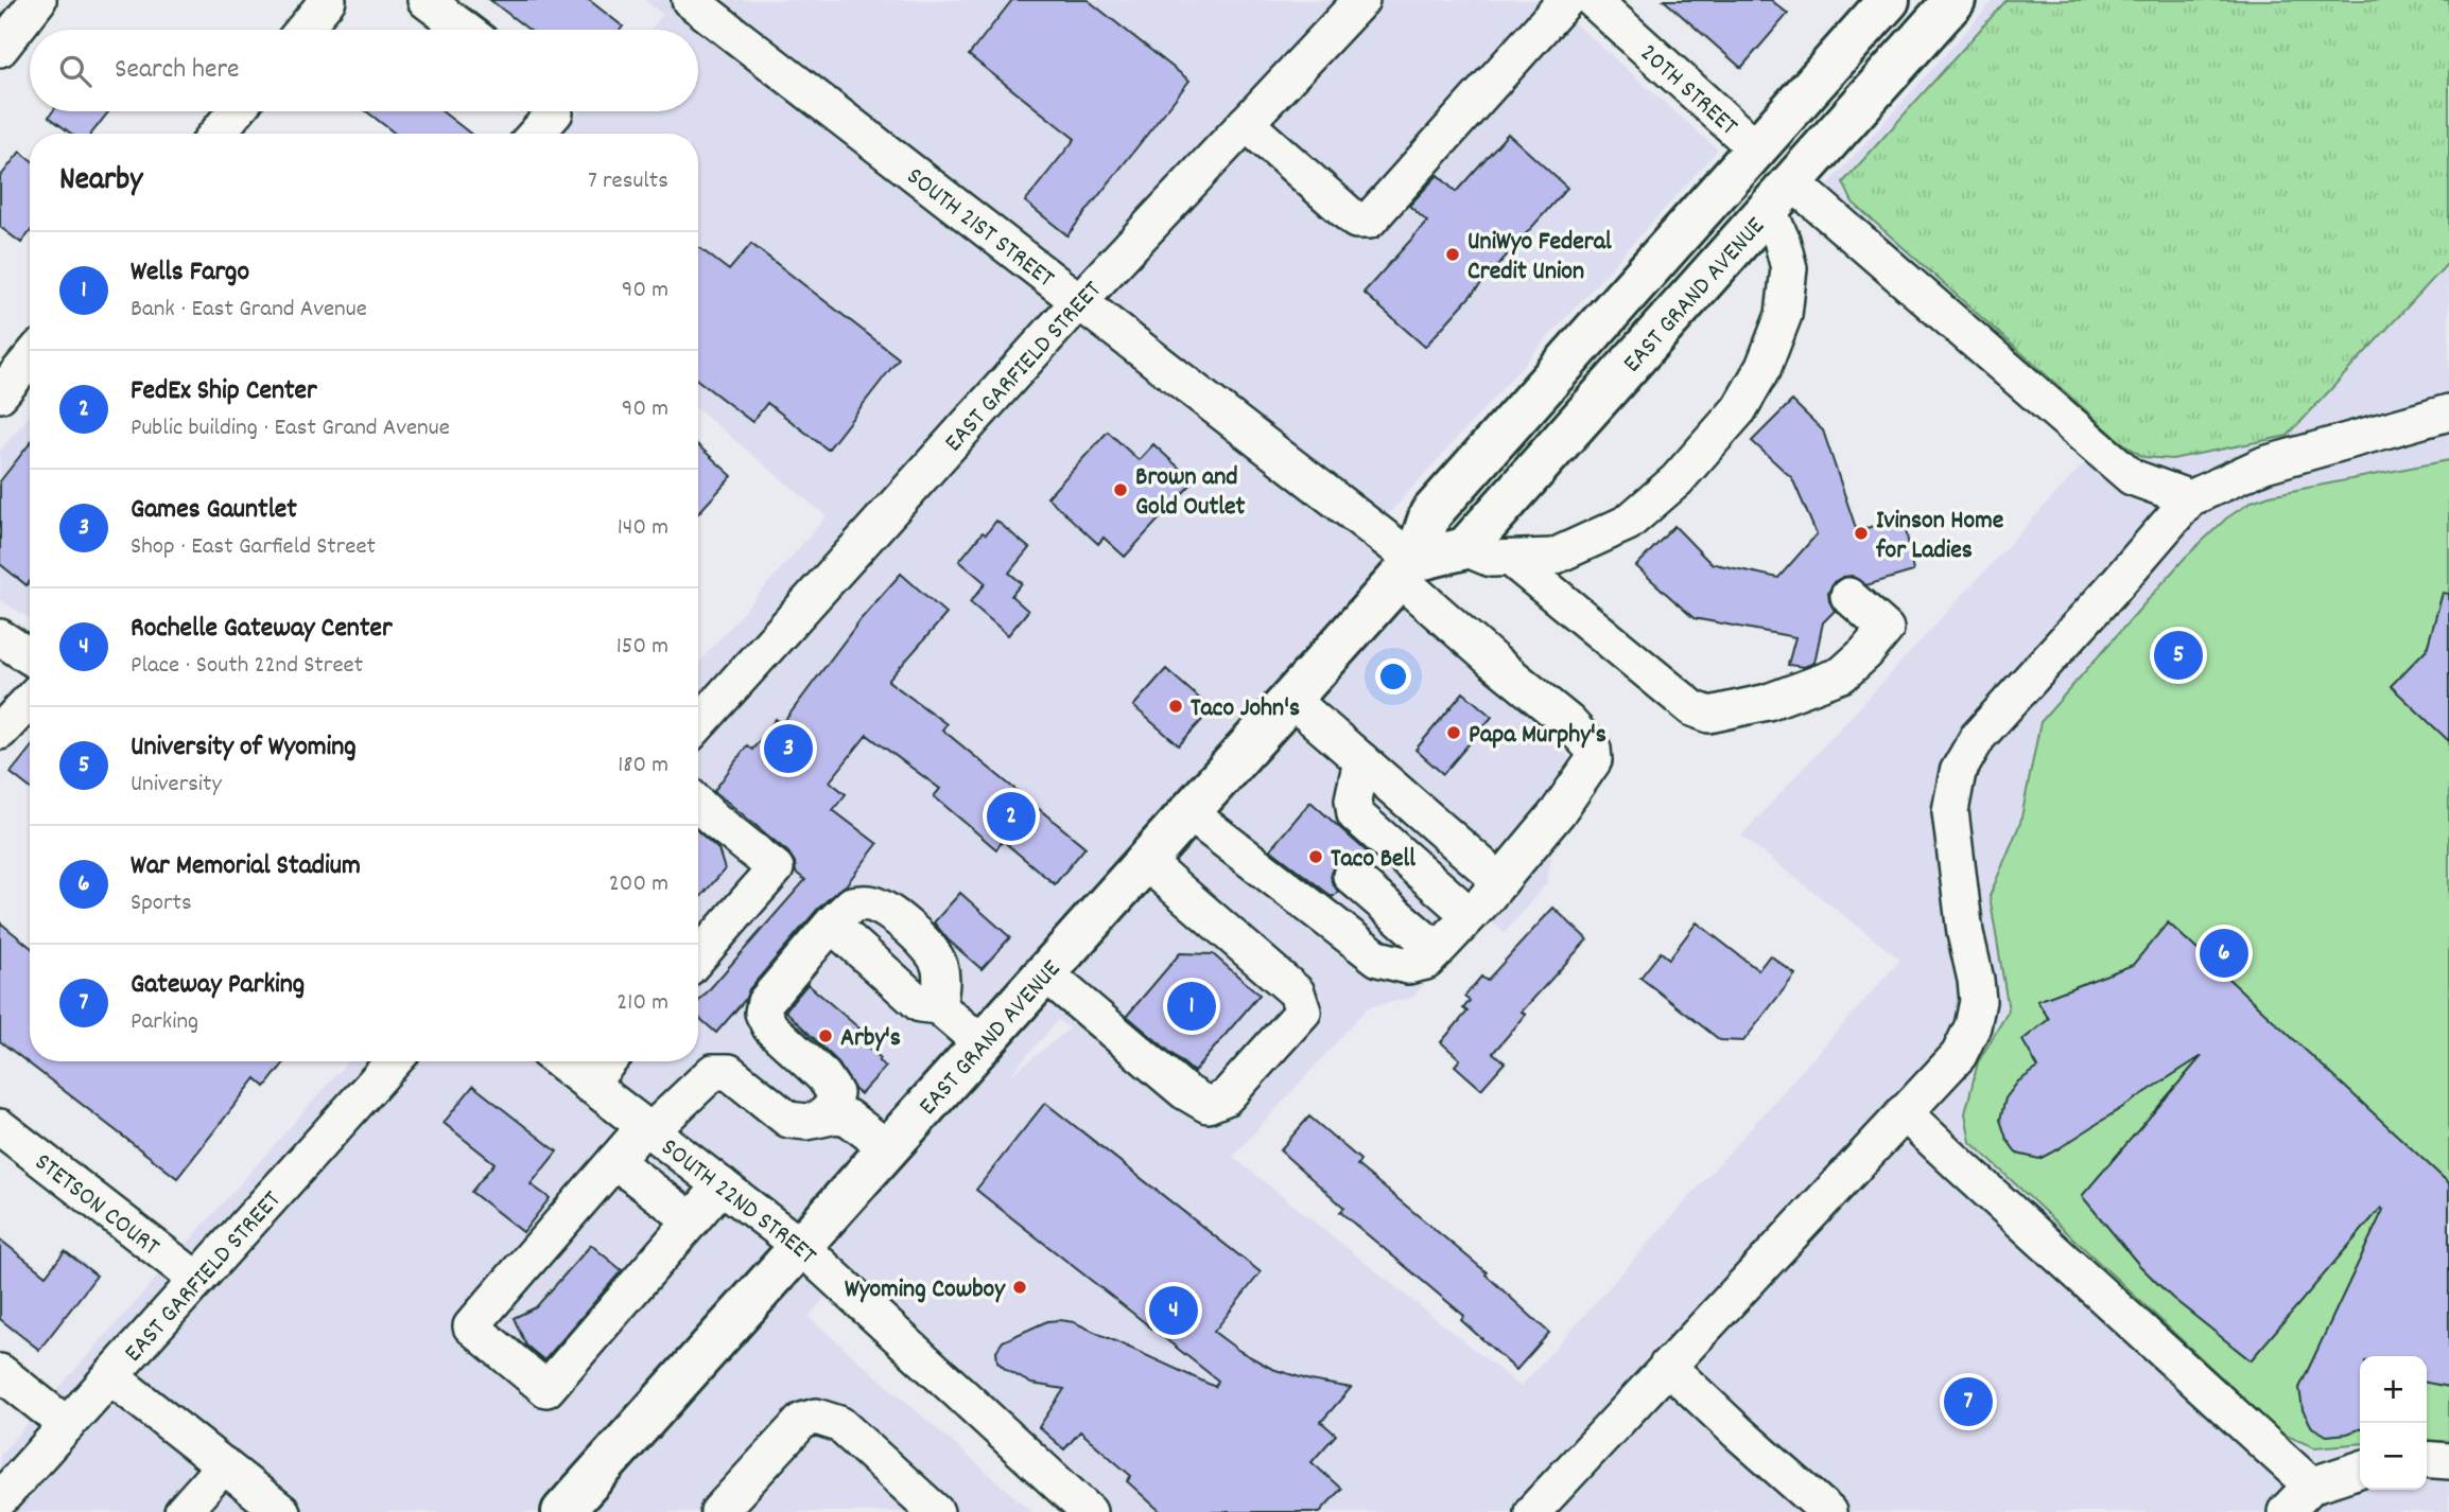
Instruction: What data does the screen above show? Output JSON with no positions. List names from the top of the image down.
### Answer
{
  "streets": {
    "main road": ["EAST GRAND AVENUE"],
    "street": [
      "20TH STREET",
      "SOUTH 21ST STREET",
      "EAST GARFIELD STREET",
      "SOUTH 22ND STREET",
      "STETSON COURT"
    ]
  },
  "crossings": [
    ["20TH STREET", "EAST GRAND AVENUE"],
    ["SOUTH 21ST STREET", "EAST GRAND AVENUE"],
    ["SOUTH 21ST STREET", "EAST GARFIELD STREET"],
    ["EAST GRAND AVENUE", "SOUTH 22ND STREET"],
    ["EAST GARFIELD STREET", "STETSON COURT"]
  ],
  "places": [
    "UniWyo Federal Credit Union",
    "Brown and Gold Outlet",
    "Ivinson Home for Ladies",
    "Taco John's",
    "Papa Murphy's",
    "Taco Bell",
    "Arby's",
    "Wyoming Cowboy"
  ],
  "page": {
    "search": "Search here",
    "heading": ["Nearby", "7 results"],
    "list": [
      {
        "mark": "1",
        "name": "Wells Fargo",
        "note": "Bank · East Grand Avenue",
        "value": "90 m"
      },
      {
        "mark": "2",
        "name": "FedEx Ship Center",
        "note": "Public building · East Grand Avenue",
        "value": "90 m"
      },
      {
        "mark": "3",
        "name": "Games Gauntlet",
        "note": "Shop · East Garfield Street",
        "value": "140 m"
      },
      {
        "mark": "4",
        "name": "Rochelle Gateway Center",
        "note": "Place · South 22nd Street",
        "value": "150 m"
      },
      {
        "mark": "5",
        "name": "University of Wyoming",
        "note": "University",
        "value": "180 m"
      },
      {
        "mark": "6",
        "name": "War Memorial Stadium",
        "note": "Sports",
        "value": "200 m"
      },
      {
        "mark": "7",
        "name": "Gateway Parking",
        "note": "Parking",
        "value": "210 m"
      }
    ],
    "pins": [
      "5",
      "3",
      "2",
      "6",
      "1",
      "4",
      "7"
    ],
    "map_buttons": ["+", "−"]
  }
}
